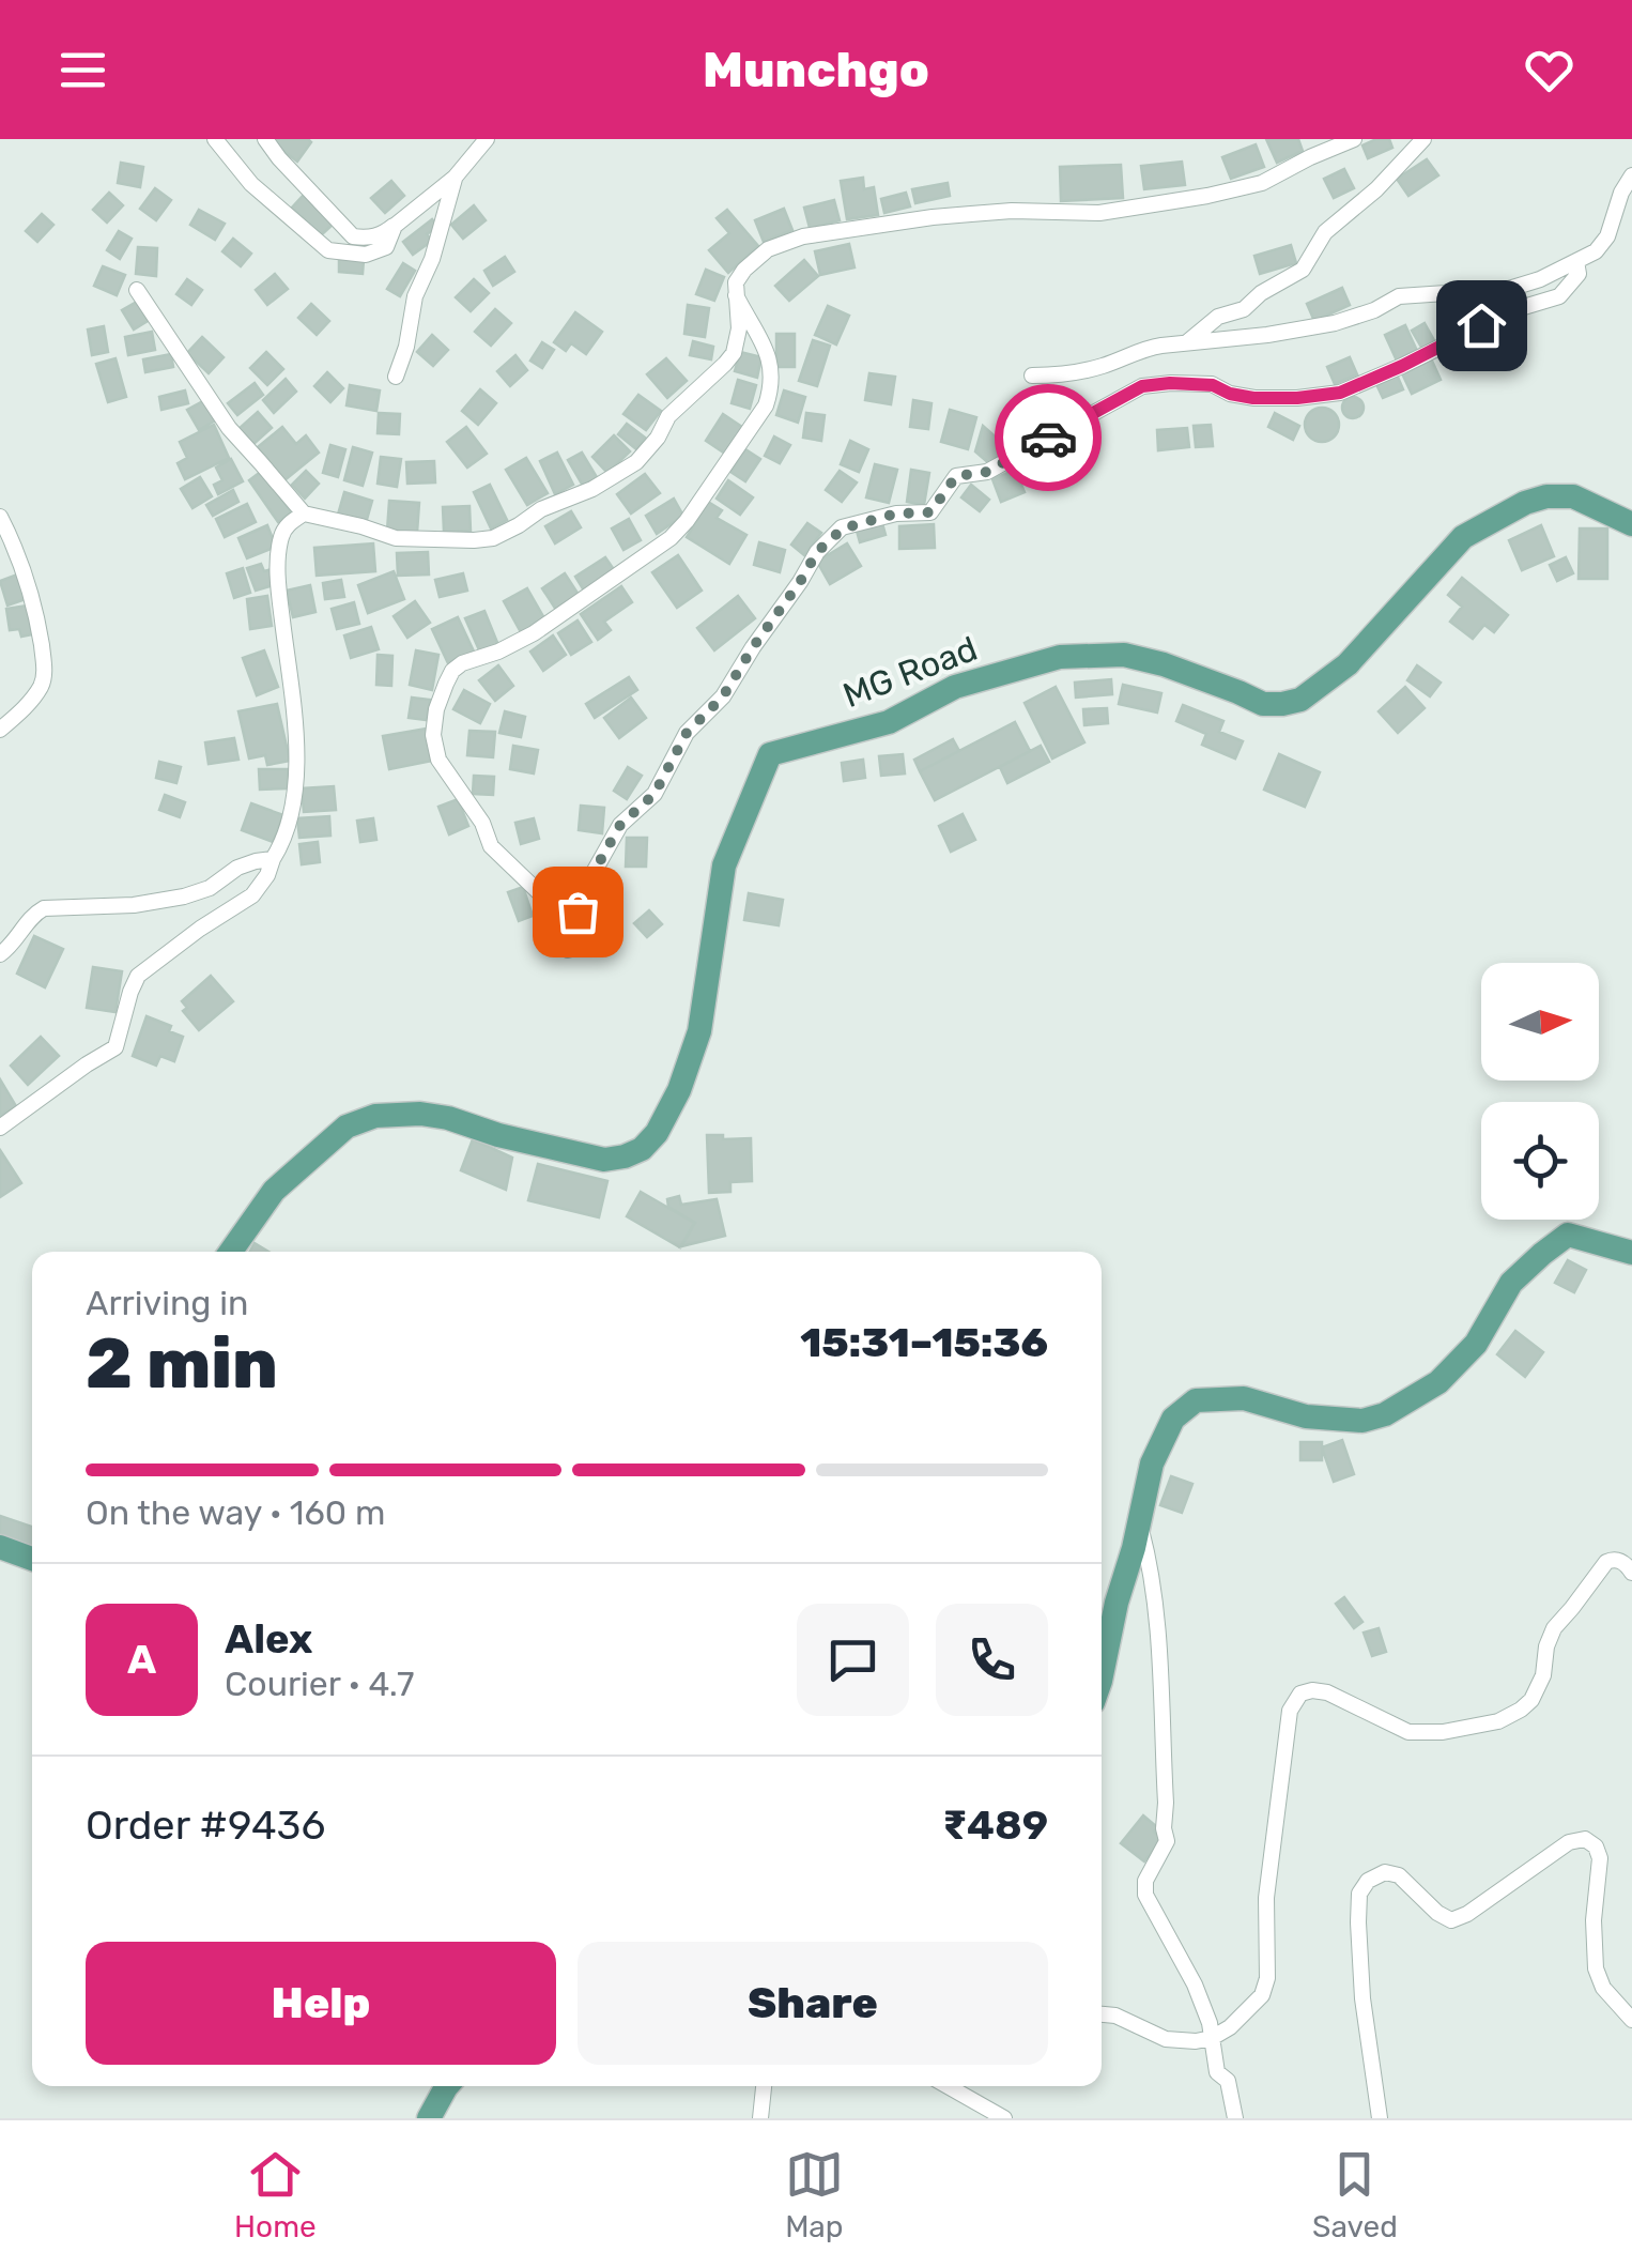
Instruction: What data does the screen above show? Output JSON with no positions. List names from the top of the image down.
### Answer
{
  "streets": {
    "main road": ["MG Road"]
  },
  "north": "right",
  "page": {
    "header": "Munchgo",
    "heading": ["2 min", "Arriving in", "15:31–15:36"],
    "panel": [
      "Alex",
      "Courier · 4.7",
      "Order #9436",
      "₹489"
    ],
    "bar": "On the way · 160 m",
    "round": "A",
    "buttons": ["Help", "Share"],
    "tabs": ["Home", "Map", "Saved"]
  }
}
